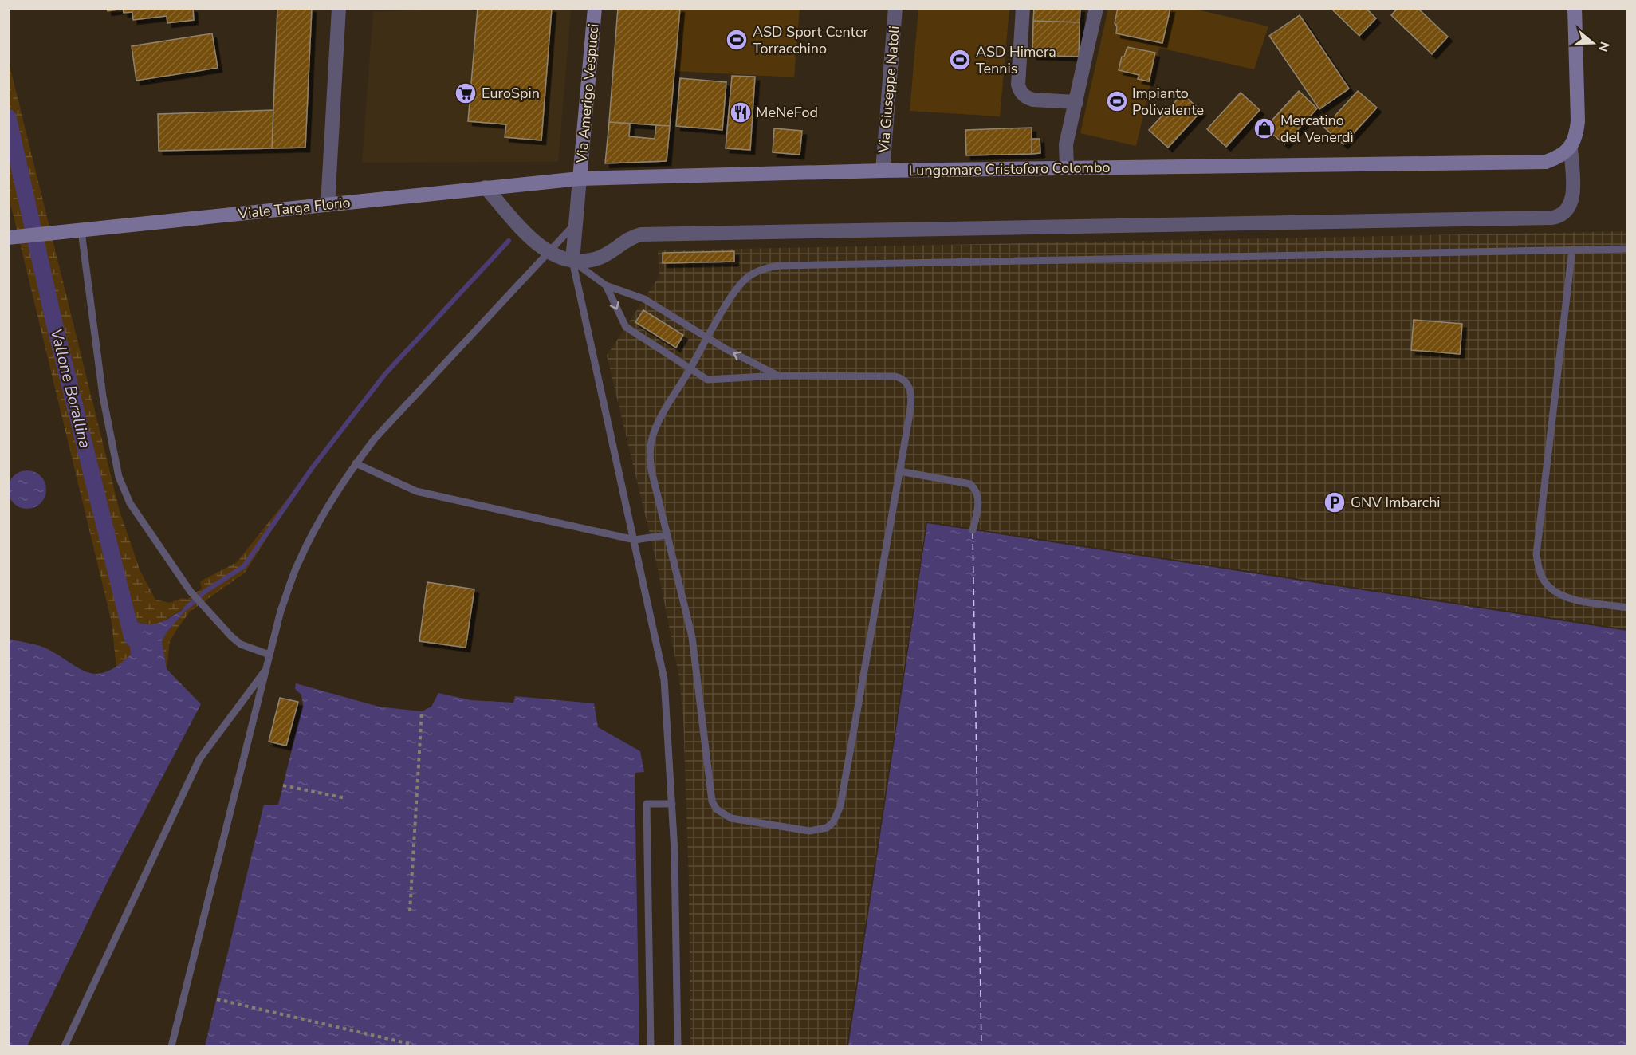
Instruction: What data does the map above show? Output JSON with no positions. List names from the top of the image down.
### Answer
{
  "streets": {
    "street": [
      "Via Giuseppe Natoli",
      "Via Amerigo Vespucci",
      "Lungomare Cristoforo Colombo",
      "Viale Targa Florio"
    ]
  },
  "crossings": [
    ["Via Giuseppe Natoli", "Lungomare Cristoforo Colombo"],
    ["Via Amerigo Vespucci", "Lungomare Cristoforo Colombo"],
    ["Via Amerigo Vespucci", "Viale Targa Florio"],
    ["Lungomare Cristoforo Colombo", "Viale Targa Florio"]
  ],
  "water": ["Vallone Borallina"],
  "places": {
    "sports": ["ASD Sport Center Torracchino", "ASD Himera Tennis", "Impianto Polivalente"],
    "supermarket": ["EuroSpin"],
    "restaurant": ["MeNeFod"],
    "shop": ["Mercatino del Venerdì"],
    "parking": ["GNV Imbarchi"]
  },
  "north": "right"
}
